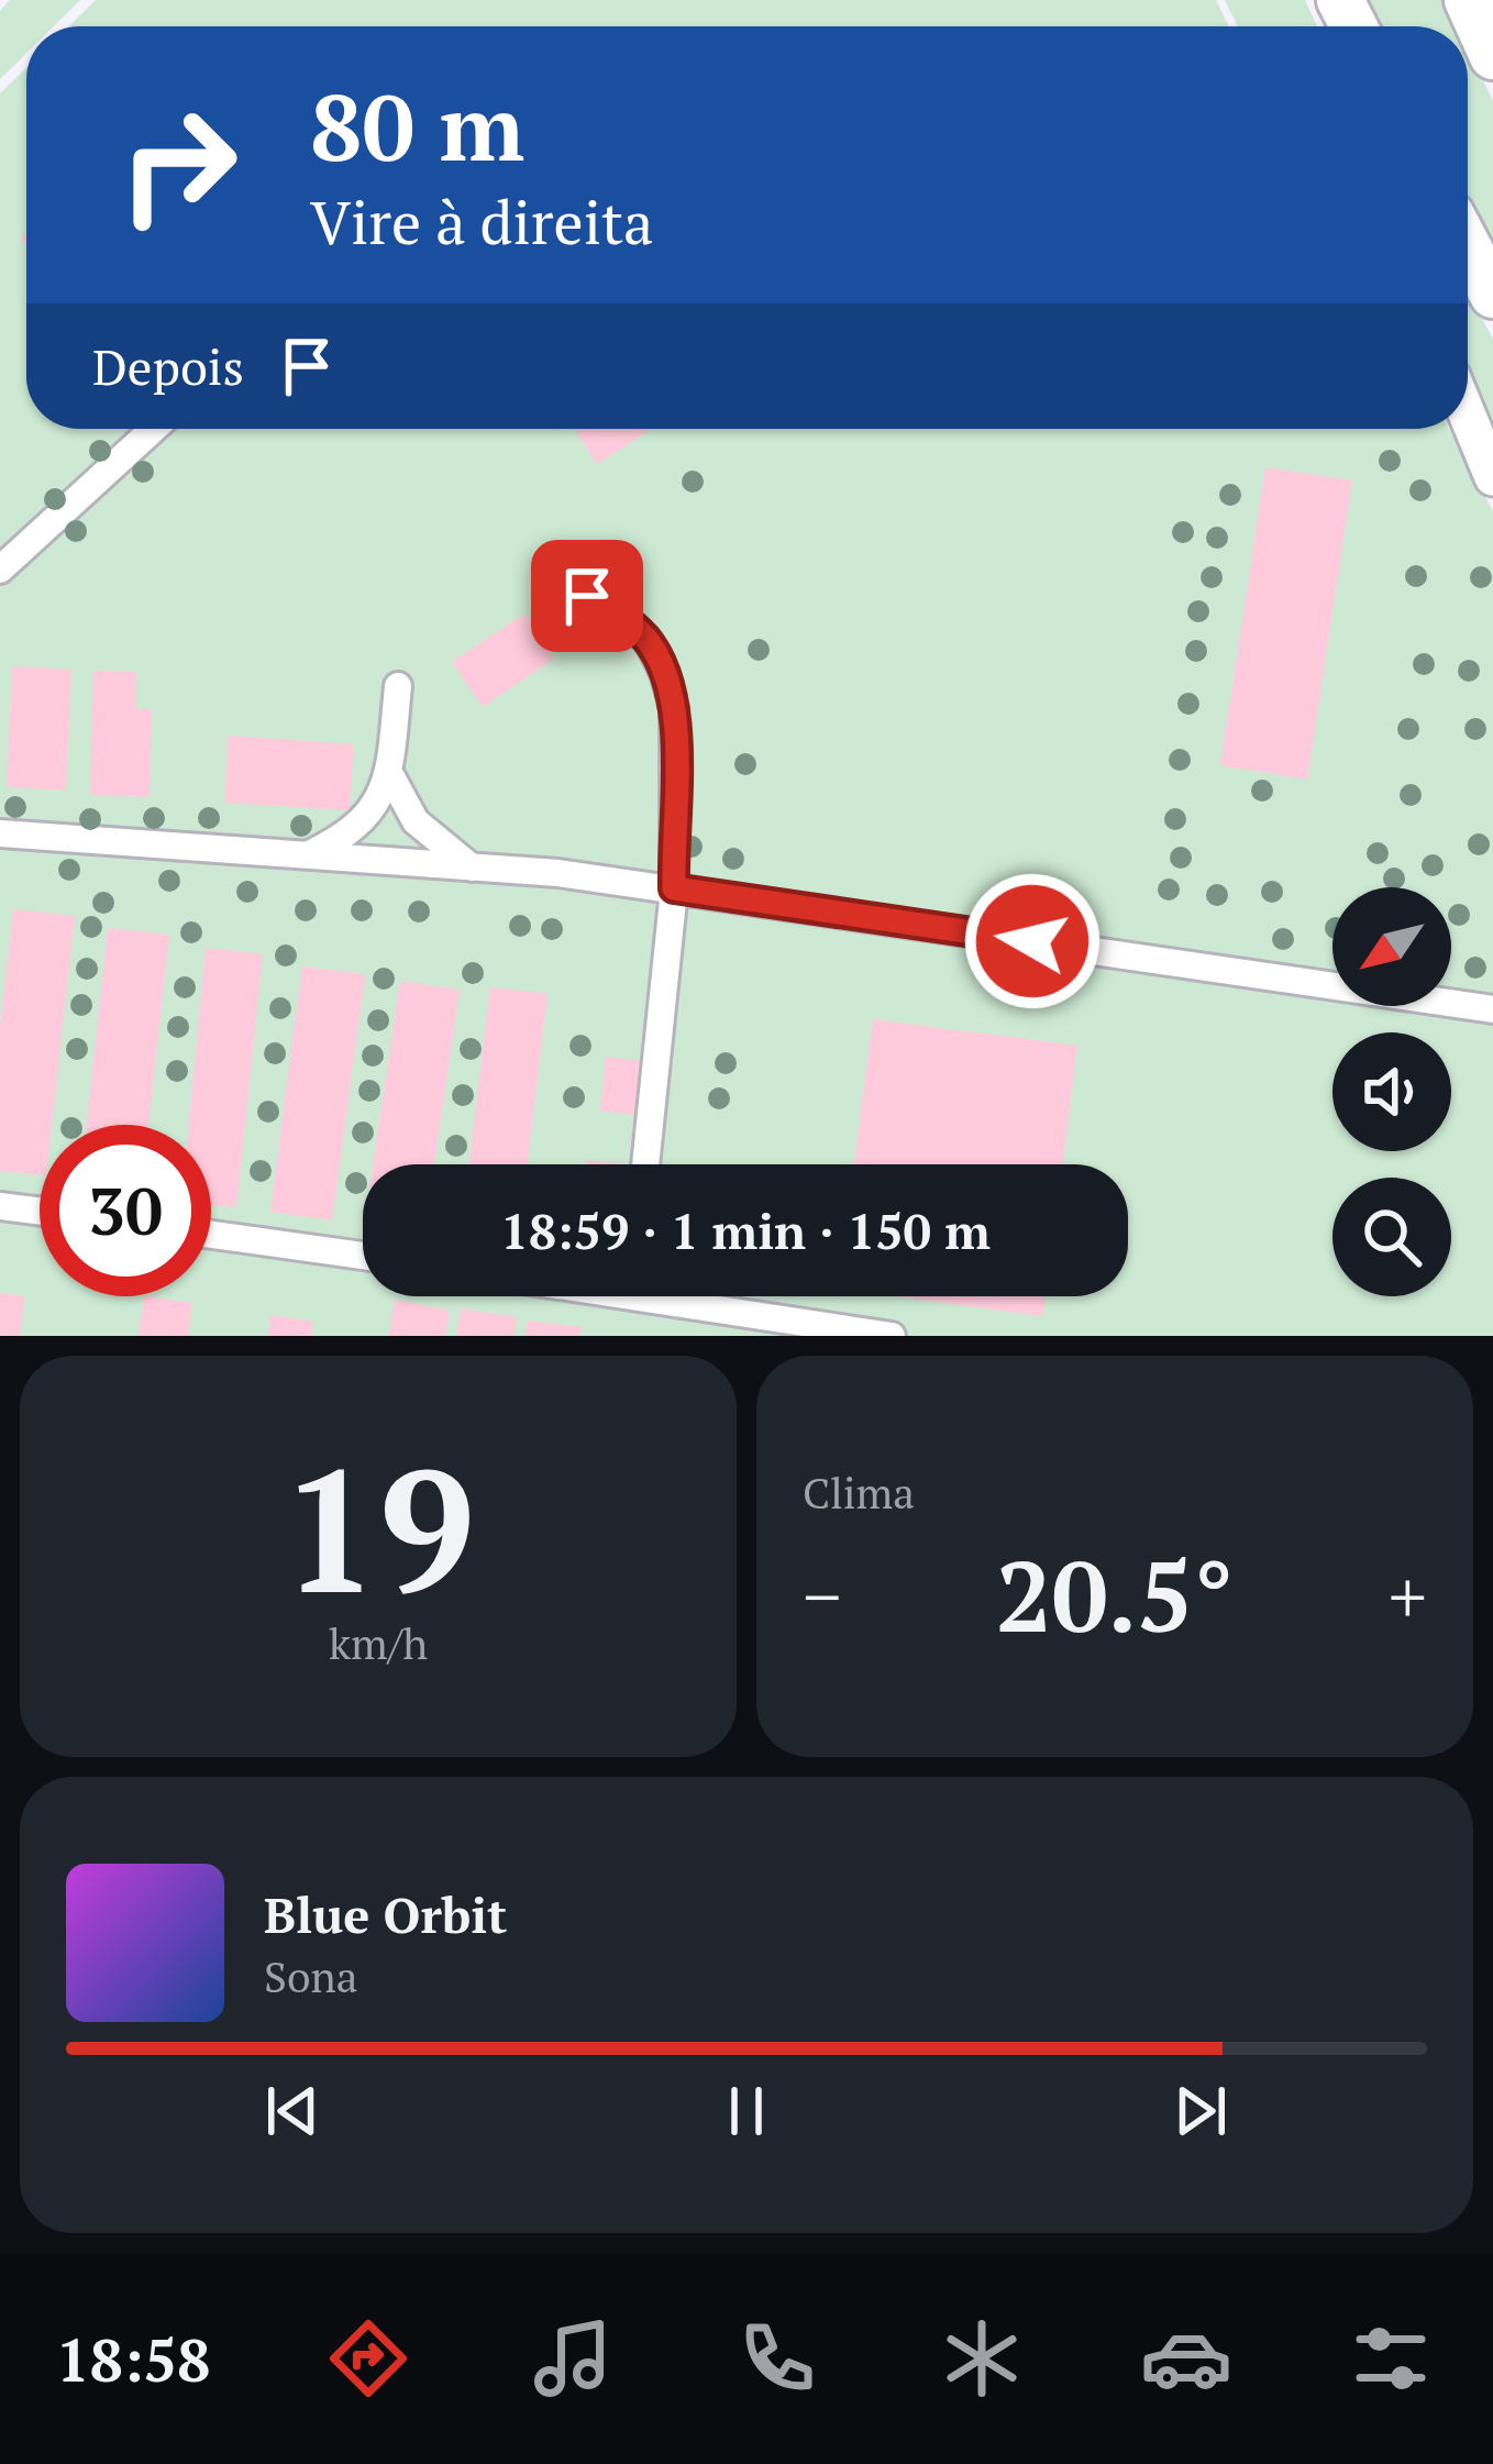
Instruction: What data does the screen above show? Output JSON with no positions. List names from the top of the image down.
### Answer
{
  "north": "bottom left",
  "page": {
    "turn": ["80 m", "Vire à direita"],
    "then": "Depois",
    "limit": "30",
    "trip": "18:59 · 1 min · 150 m",
    "tile": [
      ["19", "km/h"],
      "Clima"
    ],
    "heat": ["−", "20.5°", "+"],
    "song": ["Blue Orbit", "Sona"],
    "tabs": "18:58"
  }
}
